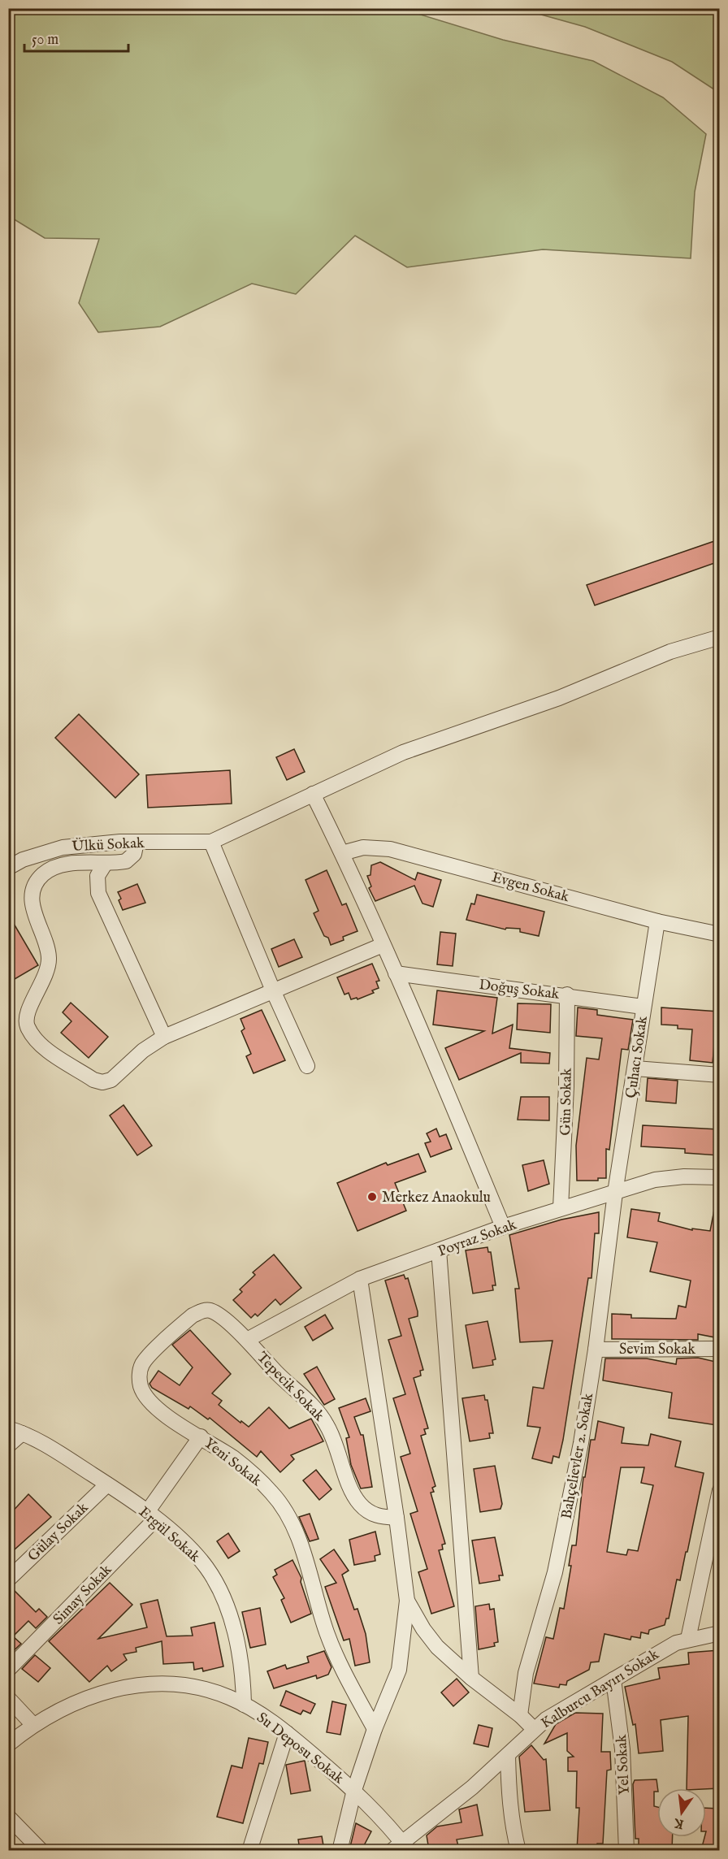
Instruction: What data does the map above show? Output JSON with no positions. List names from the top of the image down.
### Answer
{
  "streets": {
    "street": [
      "Ülkü Sokak",
      "Evgen Sokak",
      "Doğuş Sokak",
      "Çuhacı Sokak",
      "Gün Sokak",
      "Poyraz Sokak",
      "Sevim Sokak",
      "Tepecik Sokak",
      "Bahçelievler 2. Sokak",
      "Yeni Sokak",
      "Gülay Sokak",
      "Ergül Sokak",
      "Simay Sokak",
      "Kalburcu Bayırı Sokak",
      "Su Deposu Sokak",
      "Yel Sokak"
    ]
  },
  "crossings": [
    ["Evgen Sokak", "Çuhacı Sokak"],
    ["Doğuş Sokak", "Çuhacı Sokak"],
    ["Doğuş Sokak", "Gün Sokak"],
    ["Çuhacı Sokak", "Poyraz Sokak"],
    ["Çuhacı Sokak", "Bahçelievler 2. Sokak"],
    ["Gün Sokak", "Poyraz Sokak"],
    ["Poyraz Sokak", "Tepecik Sokak"],
    ["Poyraz Sokak", "Bahçelievler 2. Sokak"],
    ["Poyraz Sokak", "Yeni Sokak"],
    ["Sevim Sokak", "Bahçelievler 2. Sokak"],
    ["Tepecik Sokak", "Yeni Sokak"],
    ["Yeni Sokak", "Simay Sokak"],
    ["Gülay Sokak", "Ergül Sokak"],
    ["Ergül Sokak", "Simay Sokak"],
    ["Ergül Sokak", "Su Deposu Sokak"],
    ["Kalburcu Bayırı Sokak", "Su Deposu Sokak"],
    ["Kalburcu Bayırı Sokak", "Yel Sokak"]
  ],
  "places": ["Merkez Anaokulu"],
  "scale_bar": "50 m",
  "north": "bottom"
}
